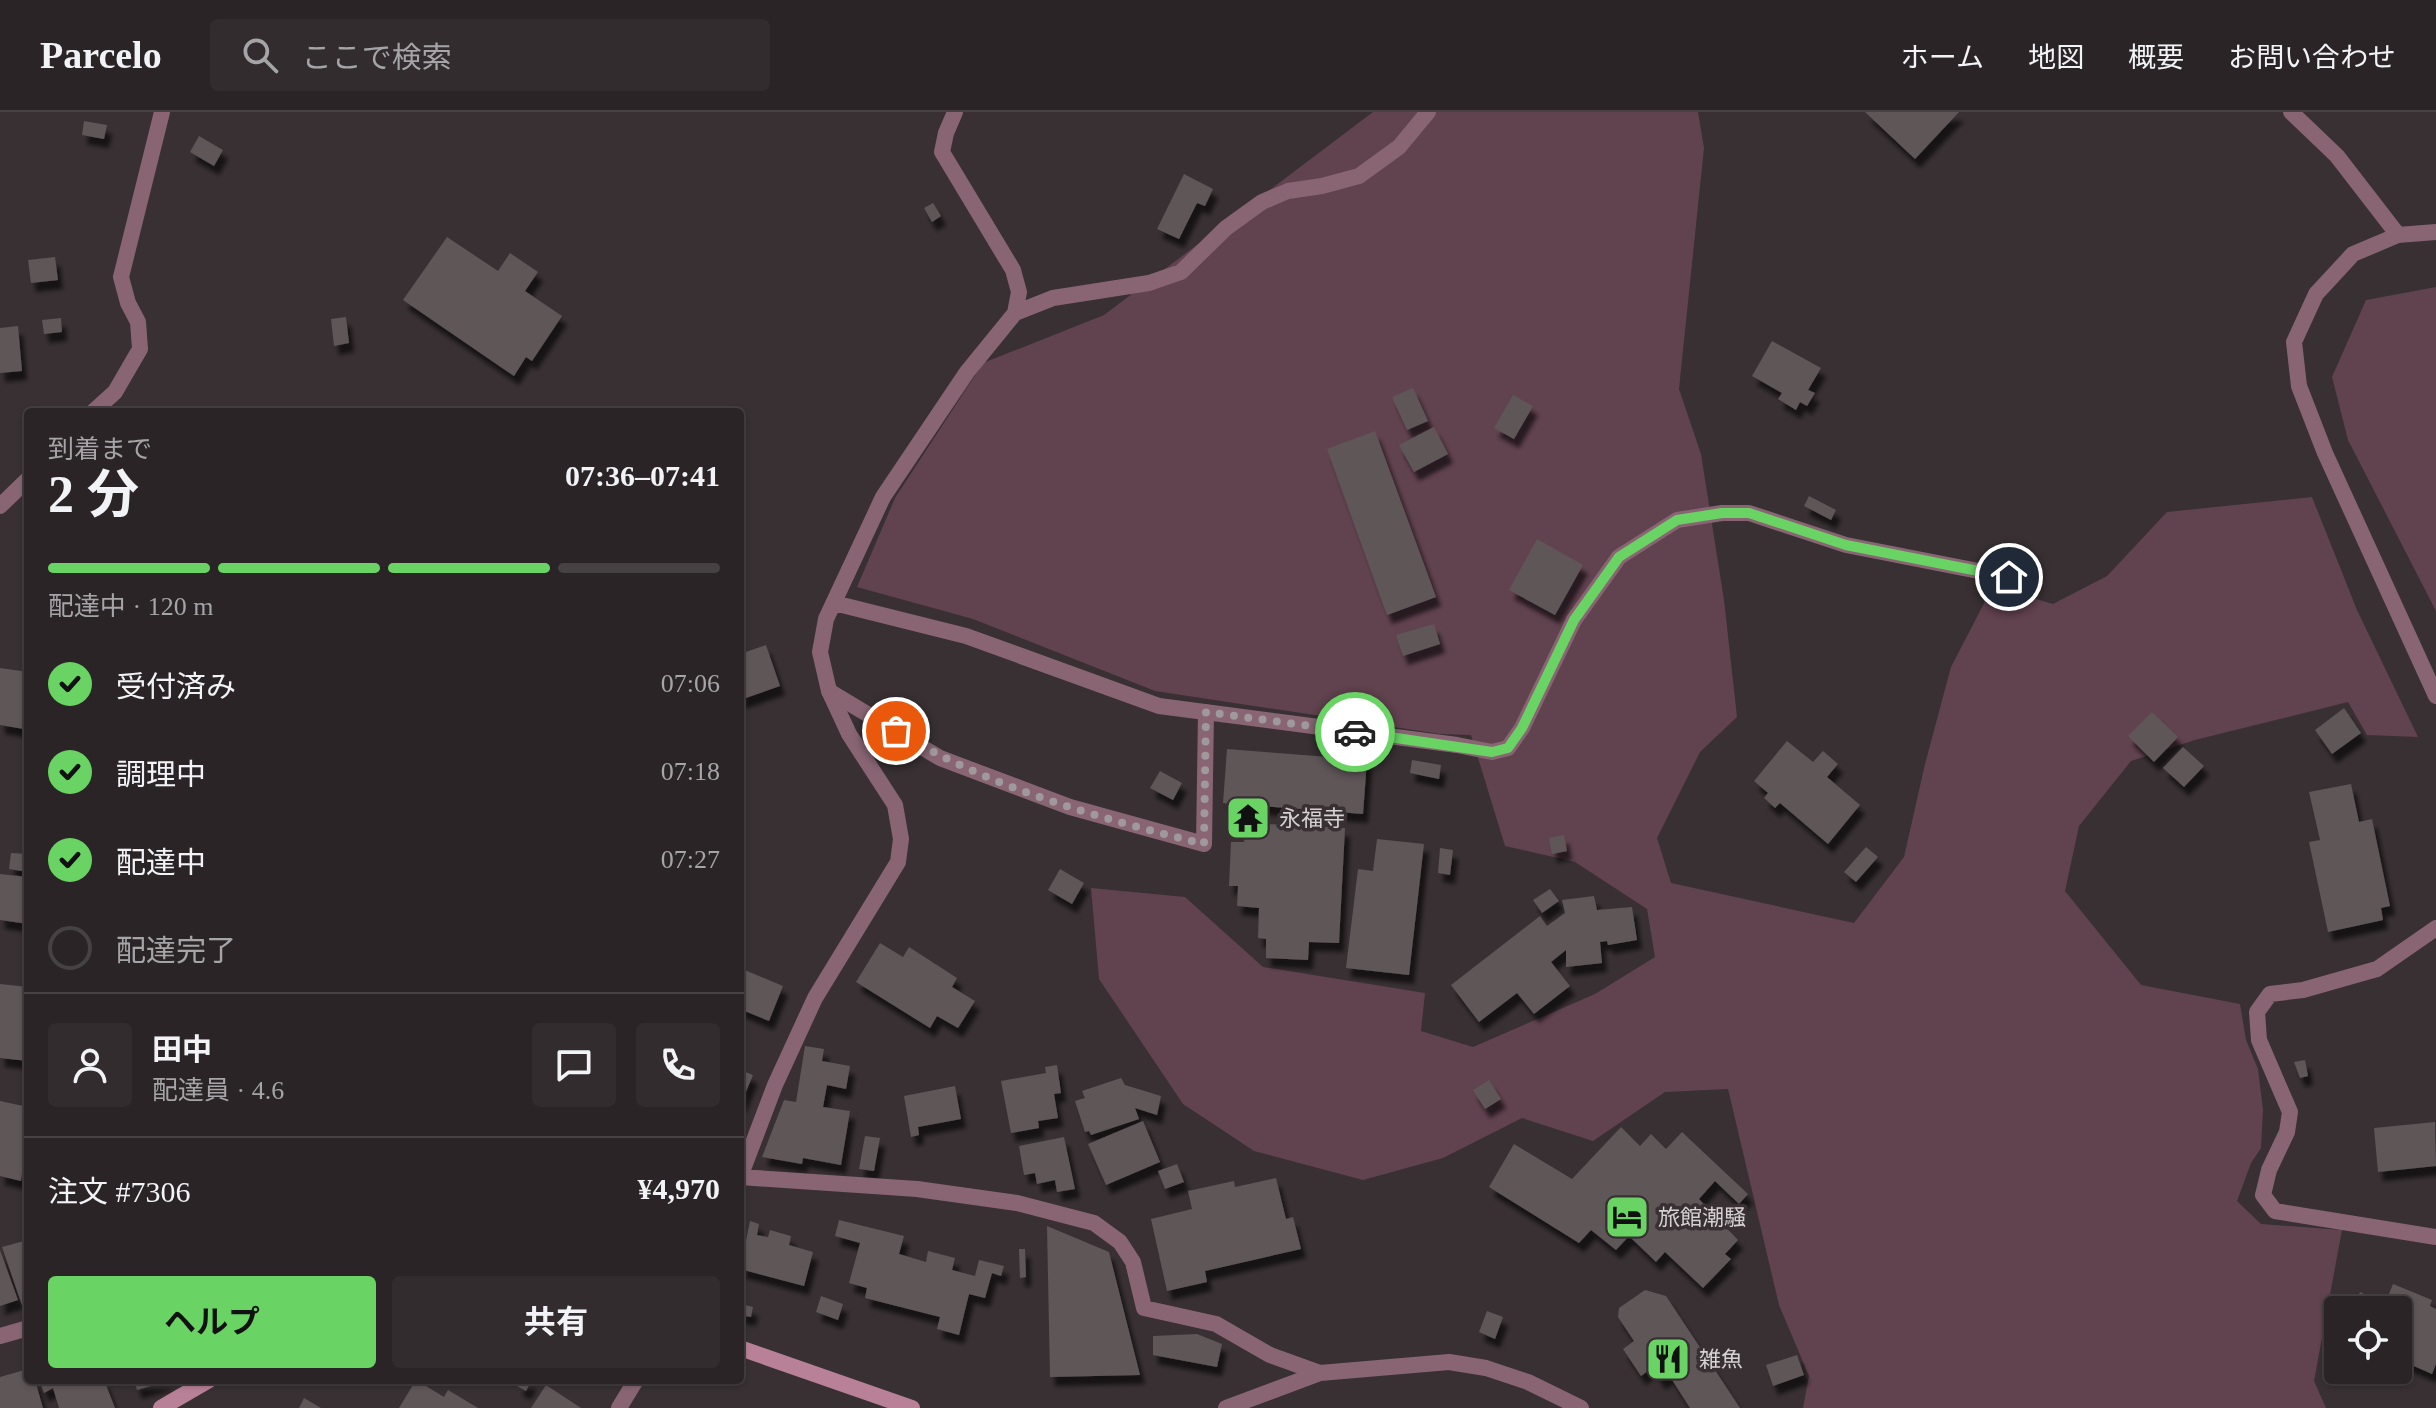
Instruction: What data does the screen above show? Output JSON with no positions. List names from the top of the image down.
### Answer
{
  "places": {
    "temple": ["永福寺"],
    "hotel": ["旅館潮騒"],
    "restaurant": ["雑魚"]
  },
  "page": {
    "header": "Parcelo",
    "search": "ここで検索",
    "nav": [
      "ホーム",
      "地図",
      "概要",
      "お問い合わせ"
    ],
    "heading": ["2 分", "到着まで", "07:36–07:41"],
    "panel": [
      "田中",
      "配達員 · 4.6",
      "注文 #7306",
      "¥4,970"
    ],
    "bar": "配達中 · 120 m",
    "list": [
      ["受付済み", "07:06"],
      ["調理中", "07:18"],
      ["配達中", "07:27"],
      "配達完了"
    ],
    "buttons": ["ヘルプ", "共有"]
  }
}
